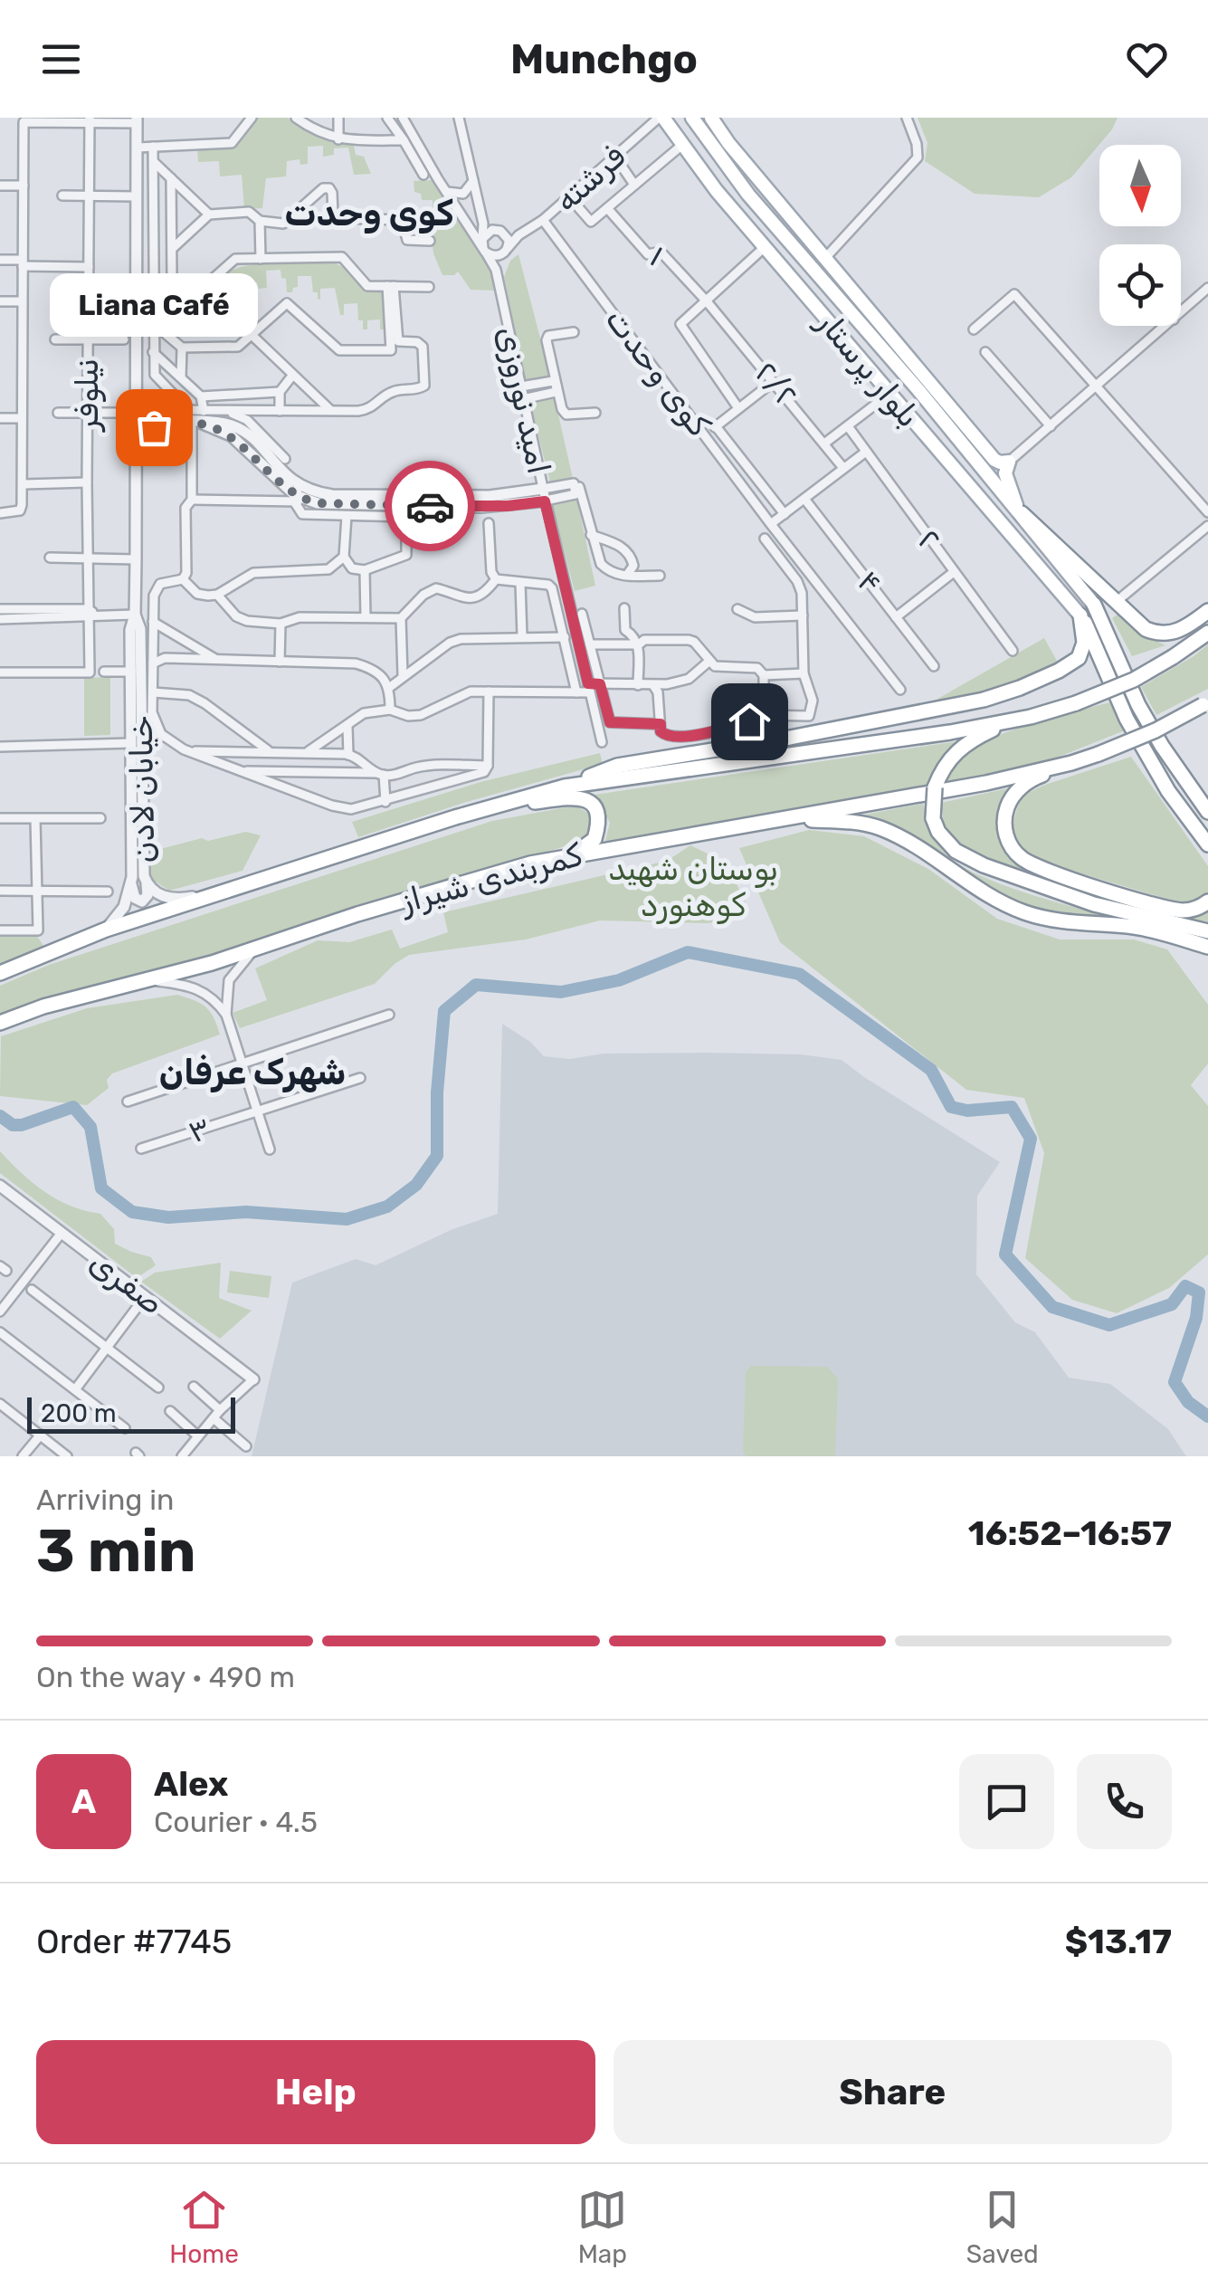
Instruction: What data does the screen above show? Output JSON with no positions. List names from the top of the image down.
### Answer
{
  "streets": {
    "highway": ["کمربندی شیراز"],
    "main road": ["بلوار پرستار"],
    "street": [
      "فرشته",
      "۱",
      "کوی وحدت",
      "۲/۲",
      "نیلوفر",
      "امید نوروزی",
      "۲",
      "۴",
      "خیابان لادن",
      "۳",
      "صفری"
    ]
  },
  "crossings": [
    ["فرشته", "بلوار پرستار"],
    ["فرشته", "کوی وحدت"],
    ["فرشته", "امید نوروزی"],
    ["۱", "۲/۲"],
    ["خیابان لادن", "کمربندی شیراز"]
  ],
  "districts": ["کوی وحدت", "شهرک عرفان"],
  "parks": ["بوستان شهید کوهنورد"],
  "places": ["Liana Café"],
  "scale_bar": "200 m",
  "north": "bottom",
  "page": {
    "header": "Munchgo",
    "bubble": "Liana Café",
    "scale": "200 m",
    "heading": ["3 min", "Arriving in", "16:52–16:57"],
    "panel": [
      "Alex",
      "Courier · 4.5",
      "Order #7745",
      "$13.17"
    ],
    "bar": "On the way · 490 m",
    "round": "A",
    "buttons": ["Help", "Share"],
    "tabs": ["Home", "Map", "Saved"]
  }
}
